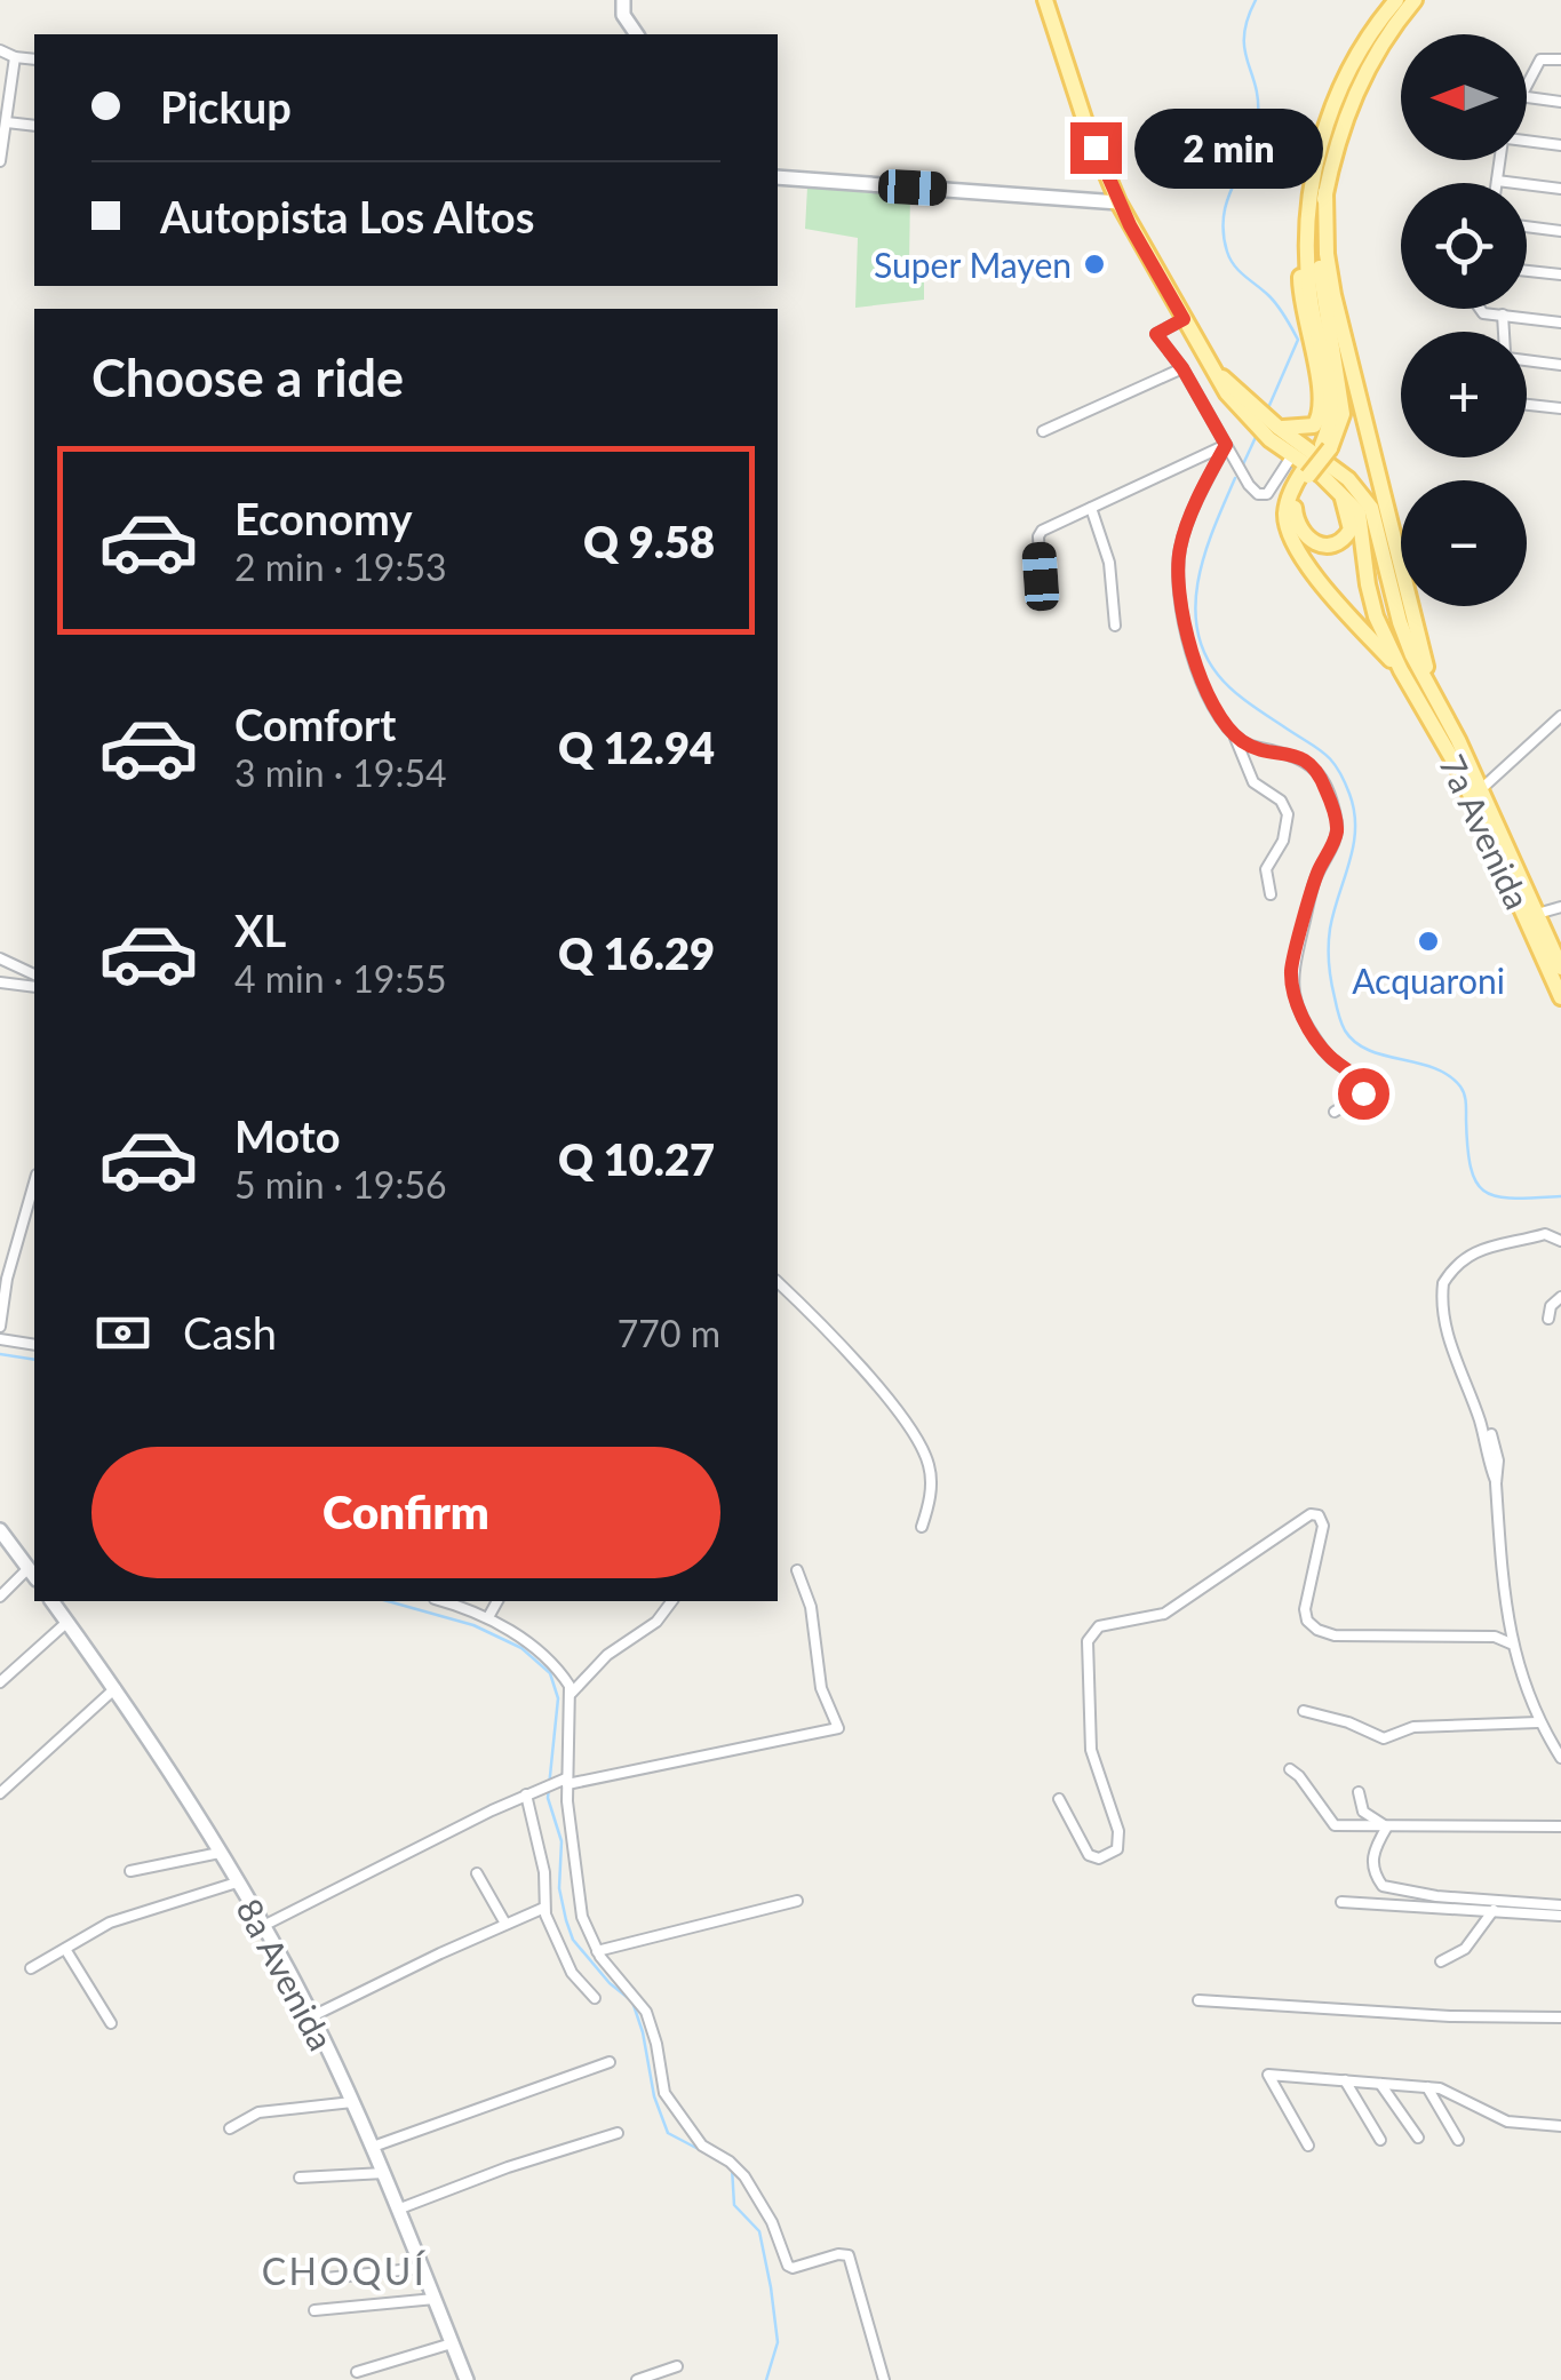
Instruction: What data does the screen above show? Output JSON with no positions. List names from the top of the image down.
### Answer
{
  "streets": {
    "main road": ["7a Avenida"],
    "street": ["8a Avenida"]
  },
  "districts": ["CHOQUÍ"],
  "places": ["Super Mayen", "Acquaroni"],
  "north": "left",
  "page": {
    "map_buttons": ["+", "−"],
    "banner": ["Pickup", "Autopista Los Altos"],
    "bubble": "2 min",
    "heading": "Choose a ride",
    "list": [
      {
        "name": "Economy",
        "note": "2 min · 19:53",
        "value": "Q 9.58"
      },
      {
        "name": "Comfort",
        "note": "3 min · 19:54",
        "value": "Q 12.94"
      },
      {
        "name": "XL",
        "note": "4 min · 19:55",
        "value": "Q 16.29"
      },
      {
        "name": "Moto",
        "note": "5 min · 19:56",
        "value": "Q 10.27"
      }
    ],
    "pay": ["Cash", "770 m"],
    "buttons": "Confirm"
  }
}
